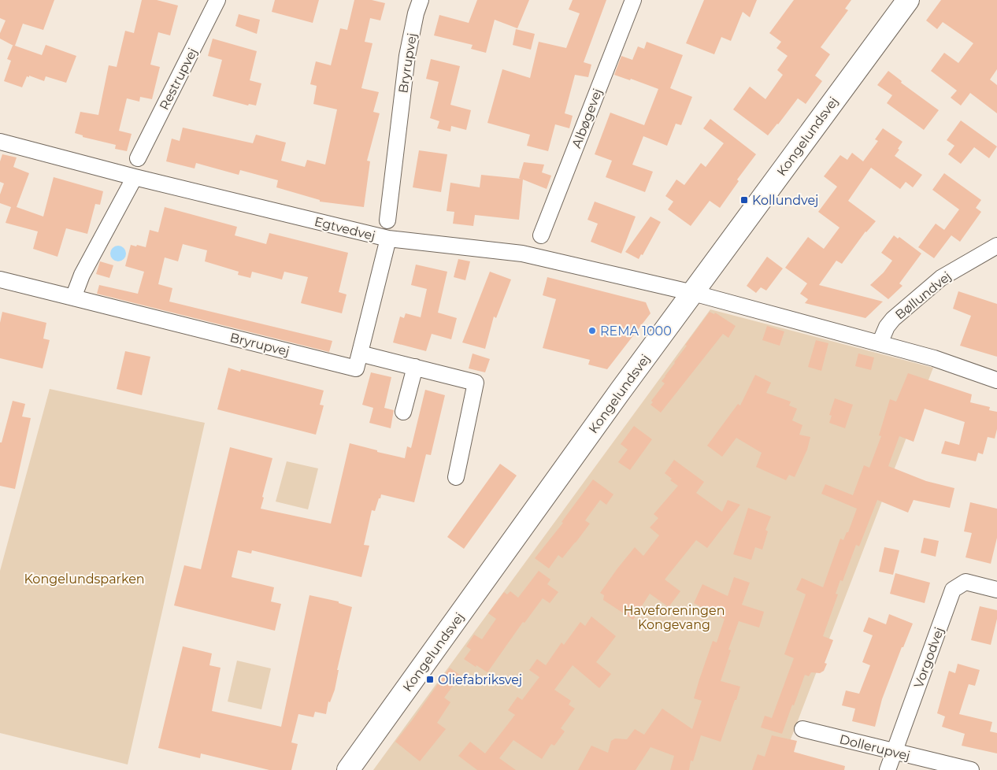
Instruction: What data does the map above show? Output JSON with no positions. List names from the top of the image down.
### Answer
{
  "streets": {
    "street": [
      "Bryrupvej",
      "Restrupvej",
      "Albøgevej",
      "Kongelundsvej",
      "Egtvedvej",
      "Bøllundvej",
      "Vorgodvej",
      "Dollerupvej"
    ]
  },
  "crossings": [
    ["Bryrupvej", "Egtvedvej"],
    ["Kongelundsvej", "Egtvedvej"],
    ["Vorgodvej", "Dollerupvej"]
  ],
  "parks": ["Kongelundsparken", "Haveforeningen Kongevang"],
  "places": {
    "transit": ["Kollundvej", "Oliefabriksvej"],
    "other": ["REMA 1000"]
  }
}
